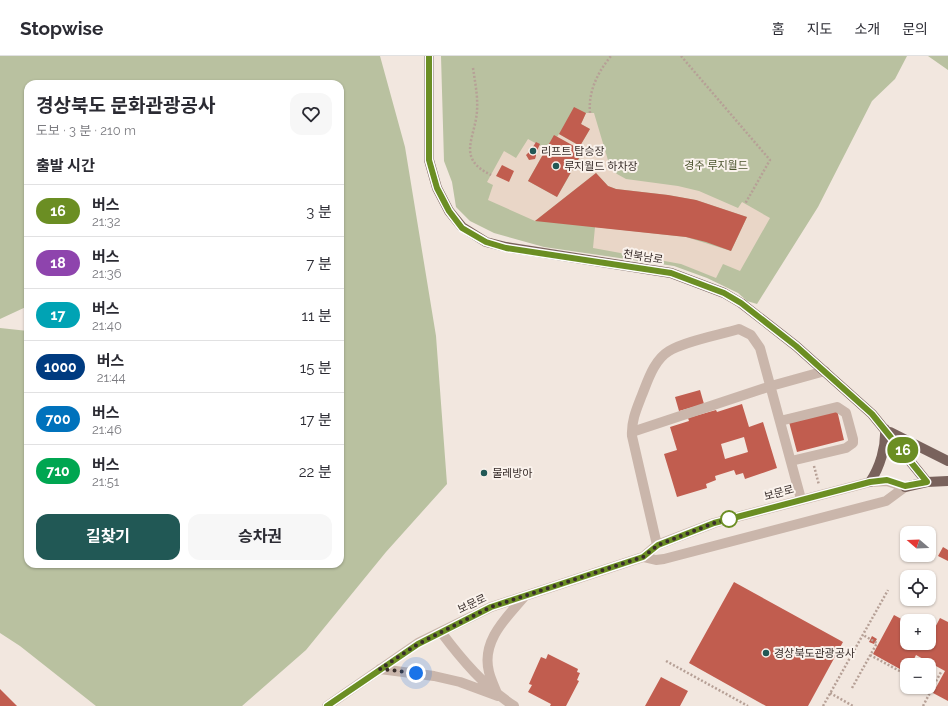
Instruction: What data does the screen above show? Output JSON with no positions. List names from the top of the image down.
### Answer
{
  "streets": {
    "main road": ["천북남로", "보문로"]
  },
  "crossings": [
    ["천북남로", "보문로"]
  ],
  "parks": ["경주 루지월드"],
  "places": [
    "리프트 탑승장",
    "루지월드 하차장",
    "물레방아",
    "경상북도관광공사"
  ],
  "lines": ["bus line 16"],
  "north": "left",
  "page": {
    "header": "Stopwise",
    "nav": [
      "홈",
      "지도",
      "소개",
      "문의"
    ],
    "on_map": "16",
    "heading": [
      ["경상북도 문화관광공사", "도보 · 3 분 · 210 m"],
      "출발 시간"
    ],
    "list": [
      {
        "mark": "16",
        "name": "버스",
        "note": "21:32",
        "value": "3 분"
      },
      {
        "mark": "18",
        "name": "버스",
        "note": "21:36",
        "value": "7 분"
      },
      {
        "mark": "17",
        "name": "버스",
        "note": "21:40",
        "value": "11 분"
      },
      {
        "mark": "1000",
        "name": "버스",
        "note": "21:44",
        "value": "15 분"
      },
      {
        "mark": "700",
        "name": "버스",
        "note": "21:46",
        "value": "17 분"
      },
      {
        "mark": "710",
        "name": "버스",
        "note": "21:51",
        "value": "22 분"
      }
    ],
    "buttons": ["길찾기", "승차권"],
    "map_buttons": ["+", "−"]
  }
}
